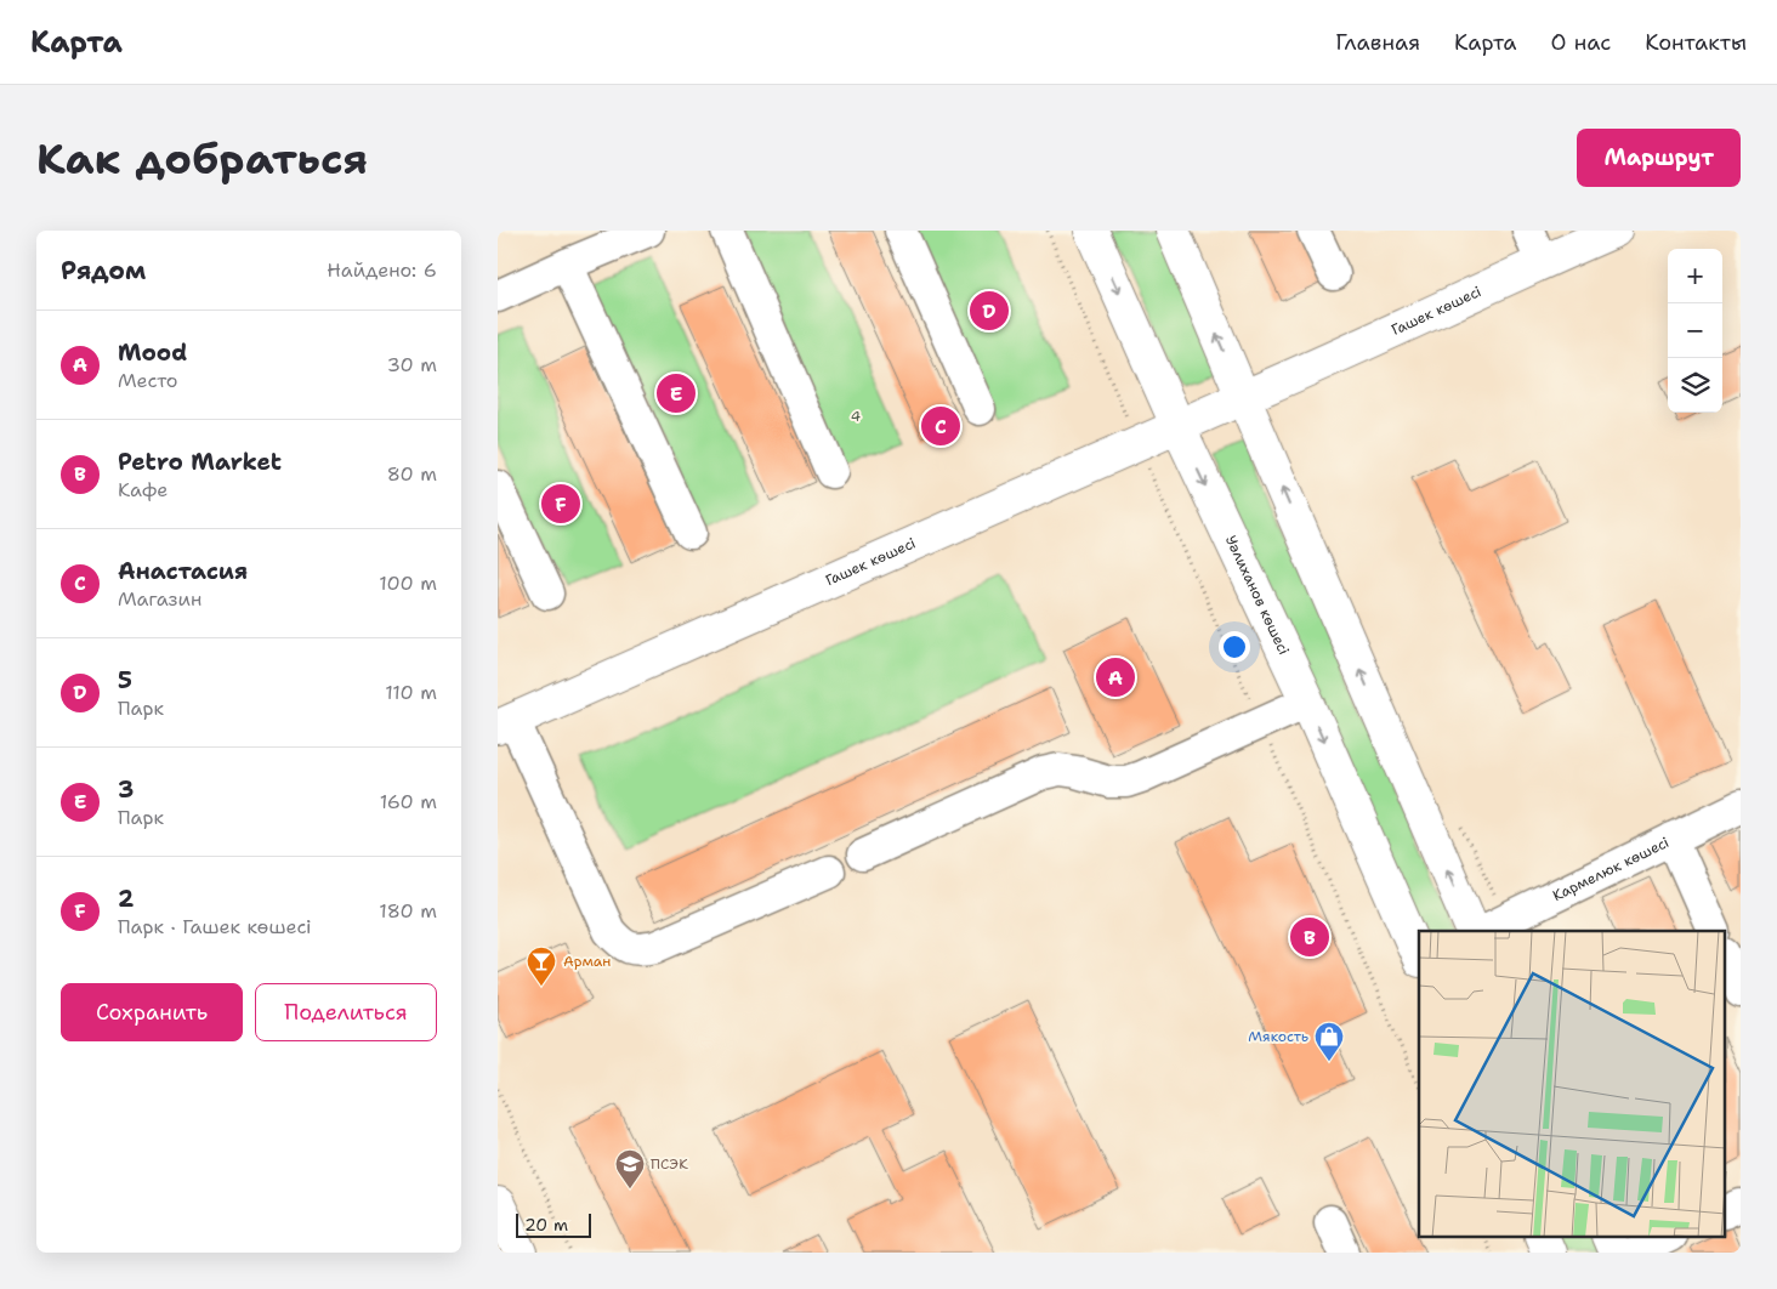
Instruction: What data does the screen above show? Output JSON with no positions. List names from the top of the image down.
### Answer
{
  "streets": {
    "main road": ["Гашек көшесі", "Уәлиханов көшесі"],
    "street": ["Кармелюк көшесі"]
  },
  "crossings": [
    ["Гашек көшесі", "Уәлиханов көшесі"]
  ],
  "parks": ["4"],
  "places": {
    "bar": ["Арман"],
    "shop": ["Мякость"],
    "school or university": ["ПСЭК"]
  },
  "scale_bar": "20 m",
  "page": {
    "header": "Карта",
    "nav": [
      "Главная",
      "Карта",
      "О нас",
      "Контакты"
    ],
    "buttons": [
      "Маршрут",
      ["Сохранить", "Поделиться"]
    ],
    "title": "Как добраться",
    "heading": ["Рядом", "Найдено: 6"],
    "map_buttons": ["+", "−"],
    "pins": [
      "D",
      "E",
      "C",
      "F",
      "A",
      "B"
    ],
    "list": [
      {
        "mark": "A",
        "name": "Mood",
        "note": "Место",
        "value": "30 m"
      },
      {
        "mark": "B",
        "name": "Petro Market",
        "note": "Кафе",
        "value": "80 m"
      },
      {
        "mark": "C",
        "name": "Анастасия",
        "note": "Магазин",
        "value": "100 m"
      },
      {
        "mark": "D",
        "name": "5",
        "note": "Парк",
        "value": "110 m"
      },
      {
        "mark": "E",
        "name": "3",
        "note": "Парк",
        "value": "160 m"
      },
      {
        "mark": "F",
        "name": "2",
        "note": "Парк · Гашек көшесі",
        "value": "180 m"
      }
    ],
    "scale": "20 m"
  }
}
